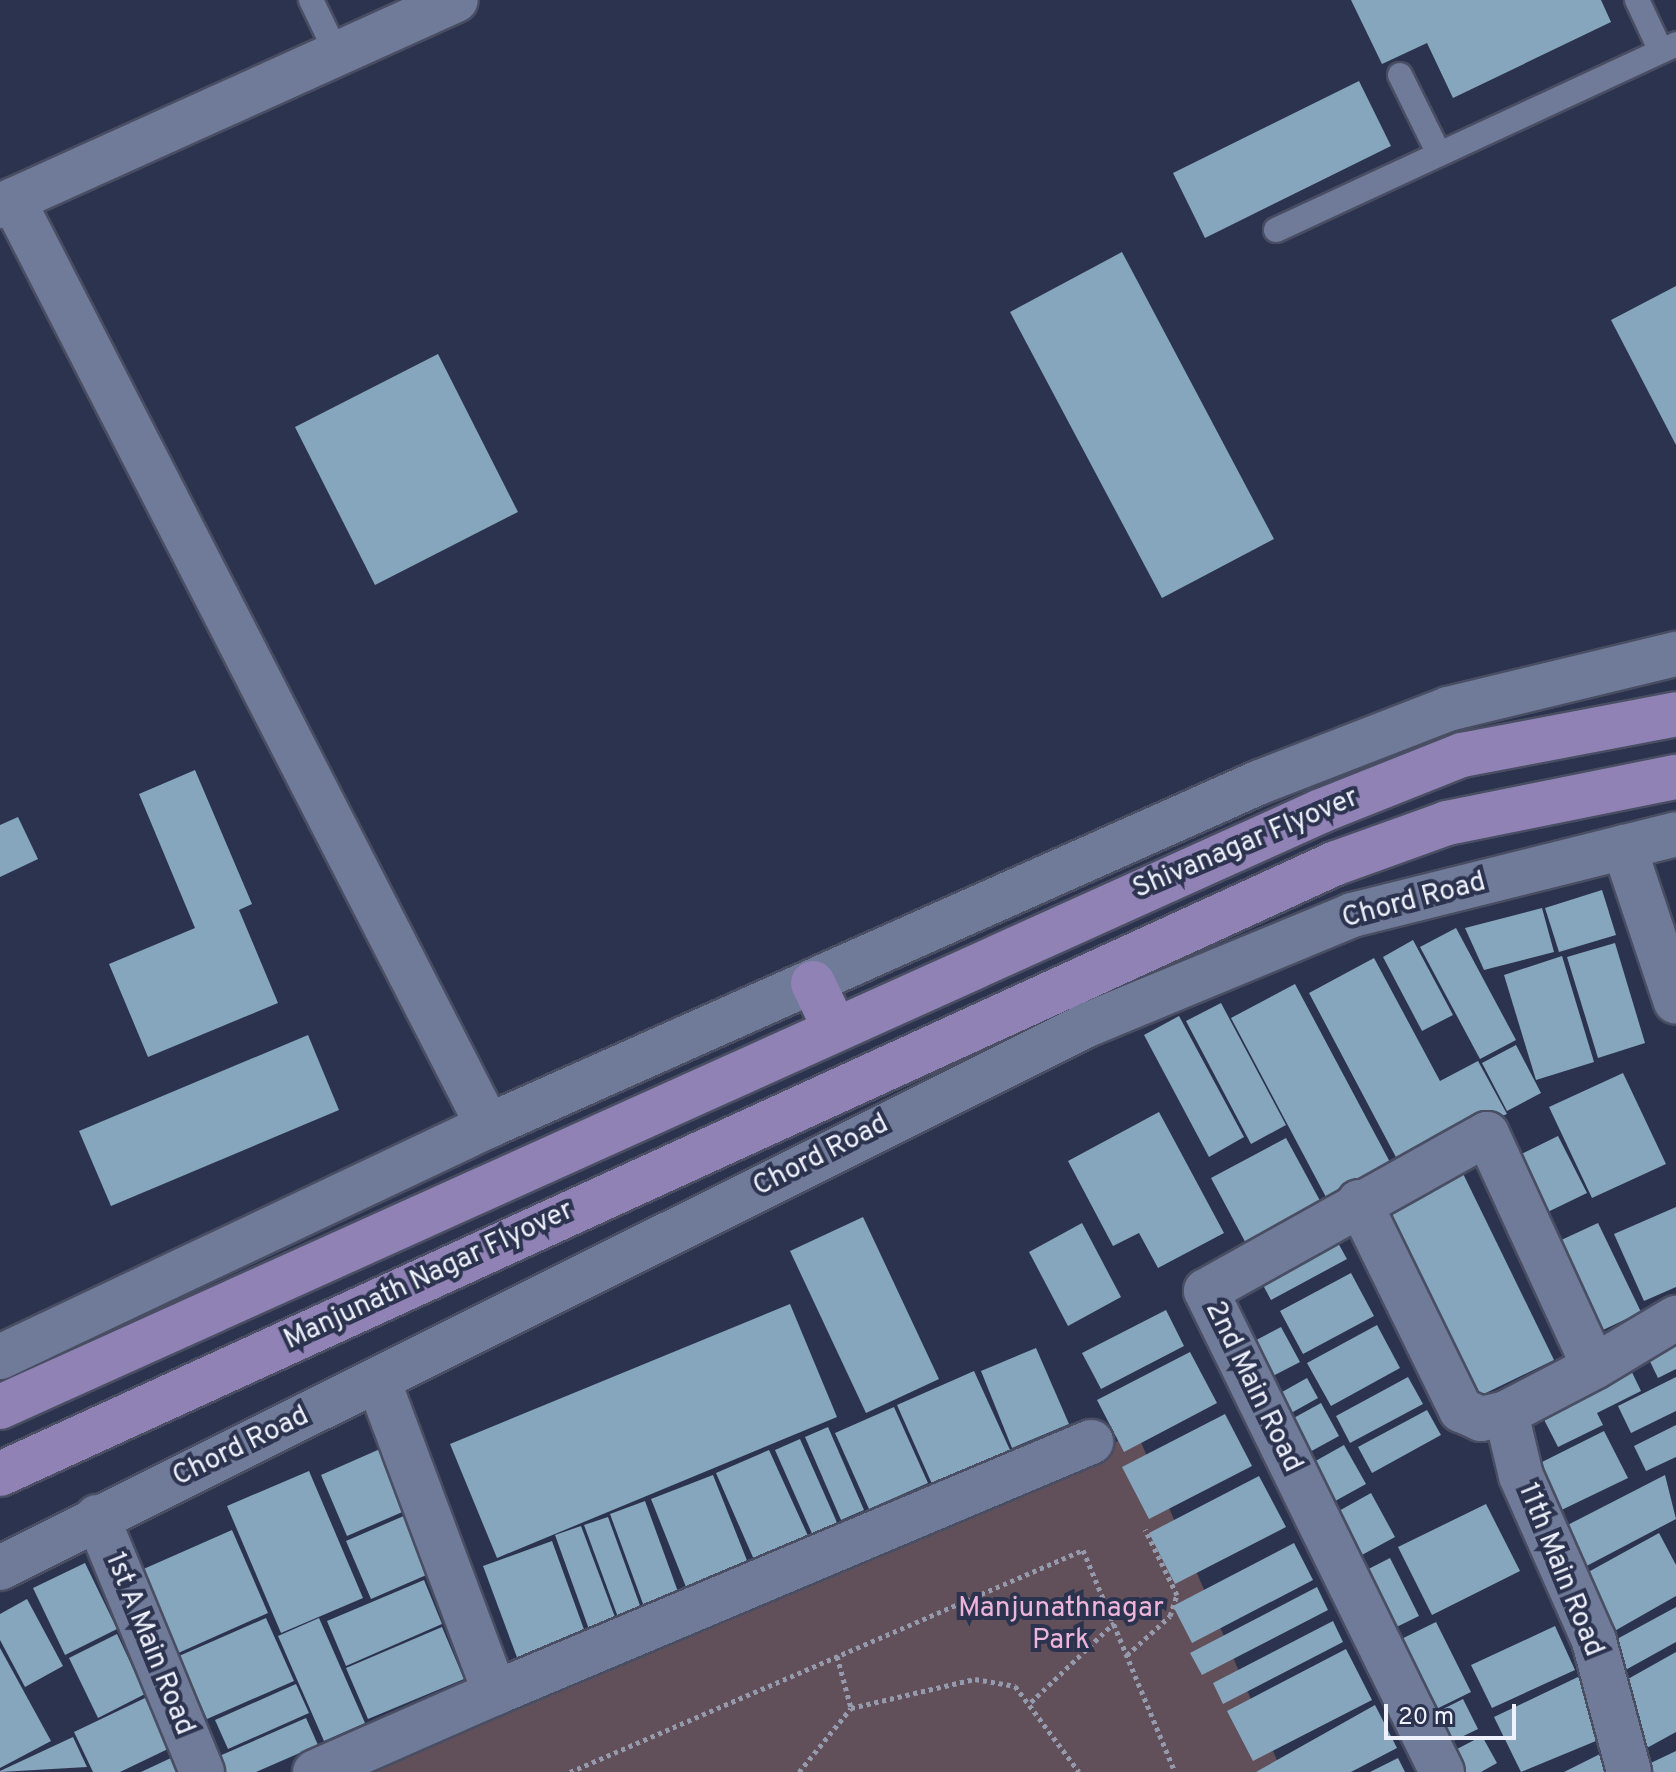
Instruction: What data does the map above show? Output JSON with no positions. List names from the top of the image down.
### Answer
{
  "streets": {
    "main road": ["Shivanagar Flyover", "Manjunath Nagar Flyover"],
    "street": [
      "Chord Road",
      "2nd Main Road",
      "11th Main Road",
      "1st A Main Road"
    ]
  },
  "crossings": [
    ["Shivanagar Flyover", "Manjunath Nagar Flyover"],
    ["Chord Road", "1st A Main Road"]
  ],
  "parks": ["Manjunathnagar Park"],
  "scale_bar": "20 m"
}
